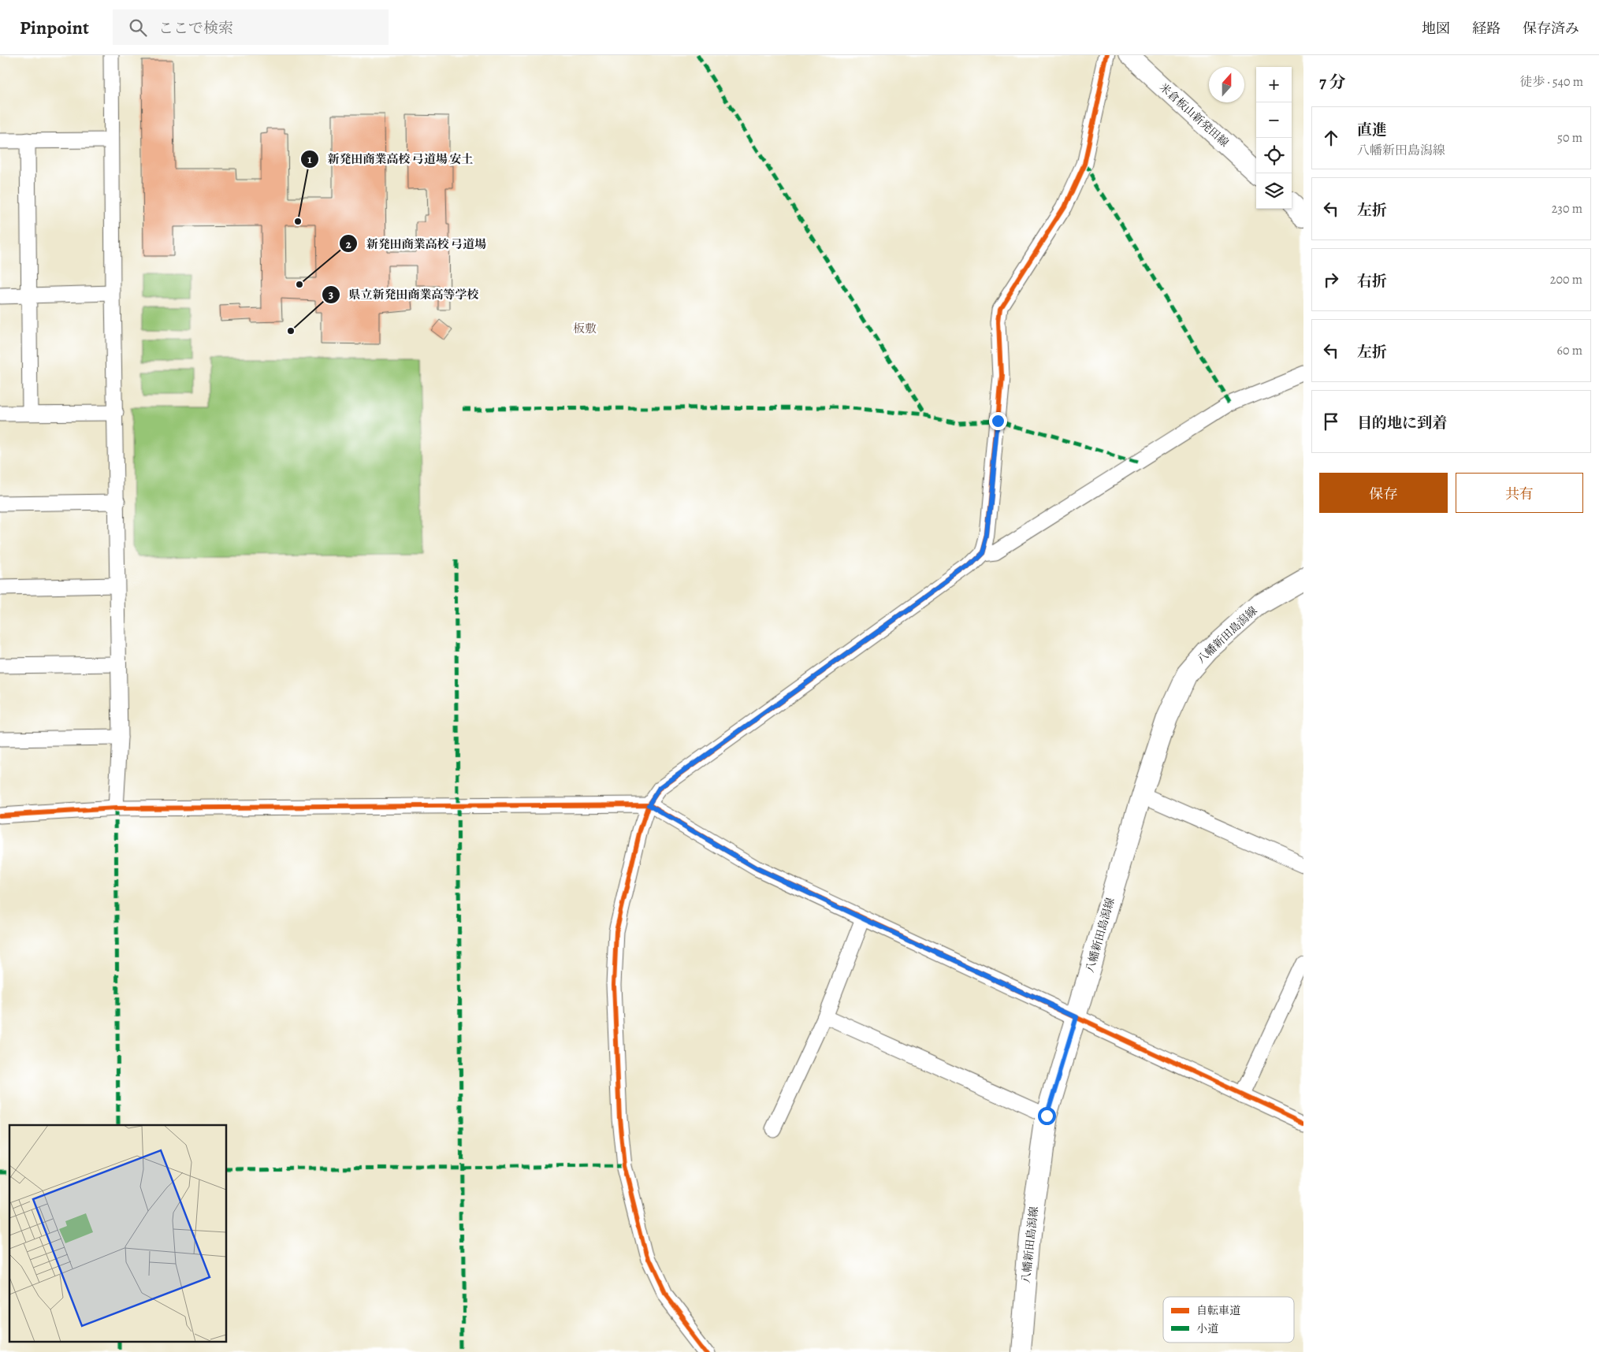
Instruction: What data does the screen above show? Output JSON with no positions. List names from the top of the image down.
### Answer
{
  "streets": {
    "main road": ["米倉板山新発田線", "八幡新田島潟線"]
  },
  "districts": ["板敷"],
  "places": ["新発田商業高校 弓道場 安土", "新発田商業高校 弓道場", "県立新発田商業高等学校"],
  "legend": ["自転車道", "小道"],
  "north": "top",
  "page": {
    "header": "Pinpoint",
    "search": "ここで検索",
    "nav": ["地図", "経路", "保存済み"],
    "heading": ["7 分", "徒歩 · 540 m"],
    "map_buttons": ["+", "−"],
    "list": [
      ["直進", "八幡新田島潟線", "50 m"],
      ["左折", "230 m"],
      ["右折", "200 m"],
      ["左折", "60 m"],
      "目的地に到着"
    ],
    "buttons": ["保存", "共有"]
  }
}
